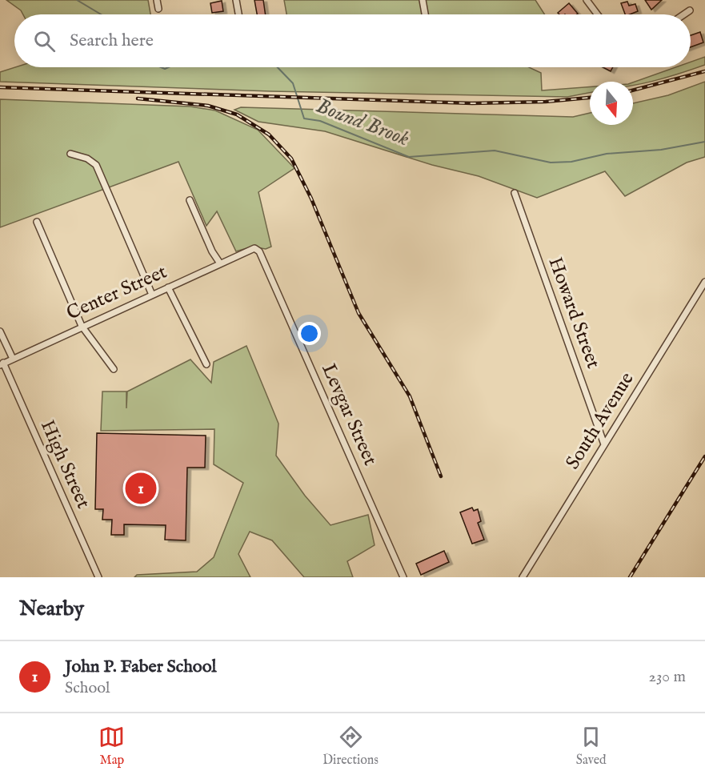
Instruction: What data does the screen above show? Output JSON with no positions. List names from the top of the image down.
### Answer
{
  "streets": {
    "street": [
      "Center Street",
      "Howard Street",
      "Levgar Street",
      "South Avenue",
      "High Street"
    ]
  },
  "crossings": [
    ["Center Street", "Levgar Street"],
    ["Center Street", "High Street"],
    ["Howard Street", "South Avenue"]
  ],
  "water": ["Bound Brook"],
  "north": "bottom",
  "page": {
    "search": "Search here",
    "pins": "1",
    "heading": "Nearby",
    "list": [
      {
        "mark": "1",
        "name": "John P. Faber School",
        "note": "School",
        "value": "230 m"
      }
    ],
    "nav": ["Map", "Directions", "Saved"]
  }
}
